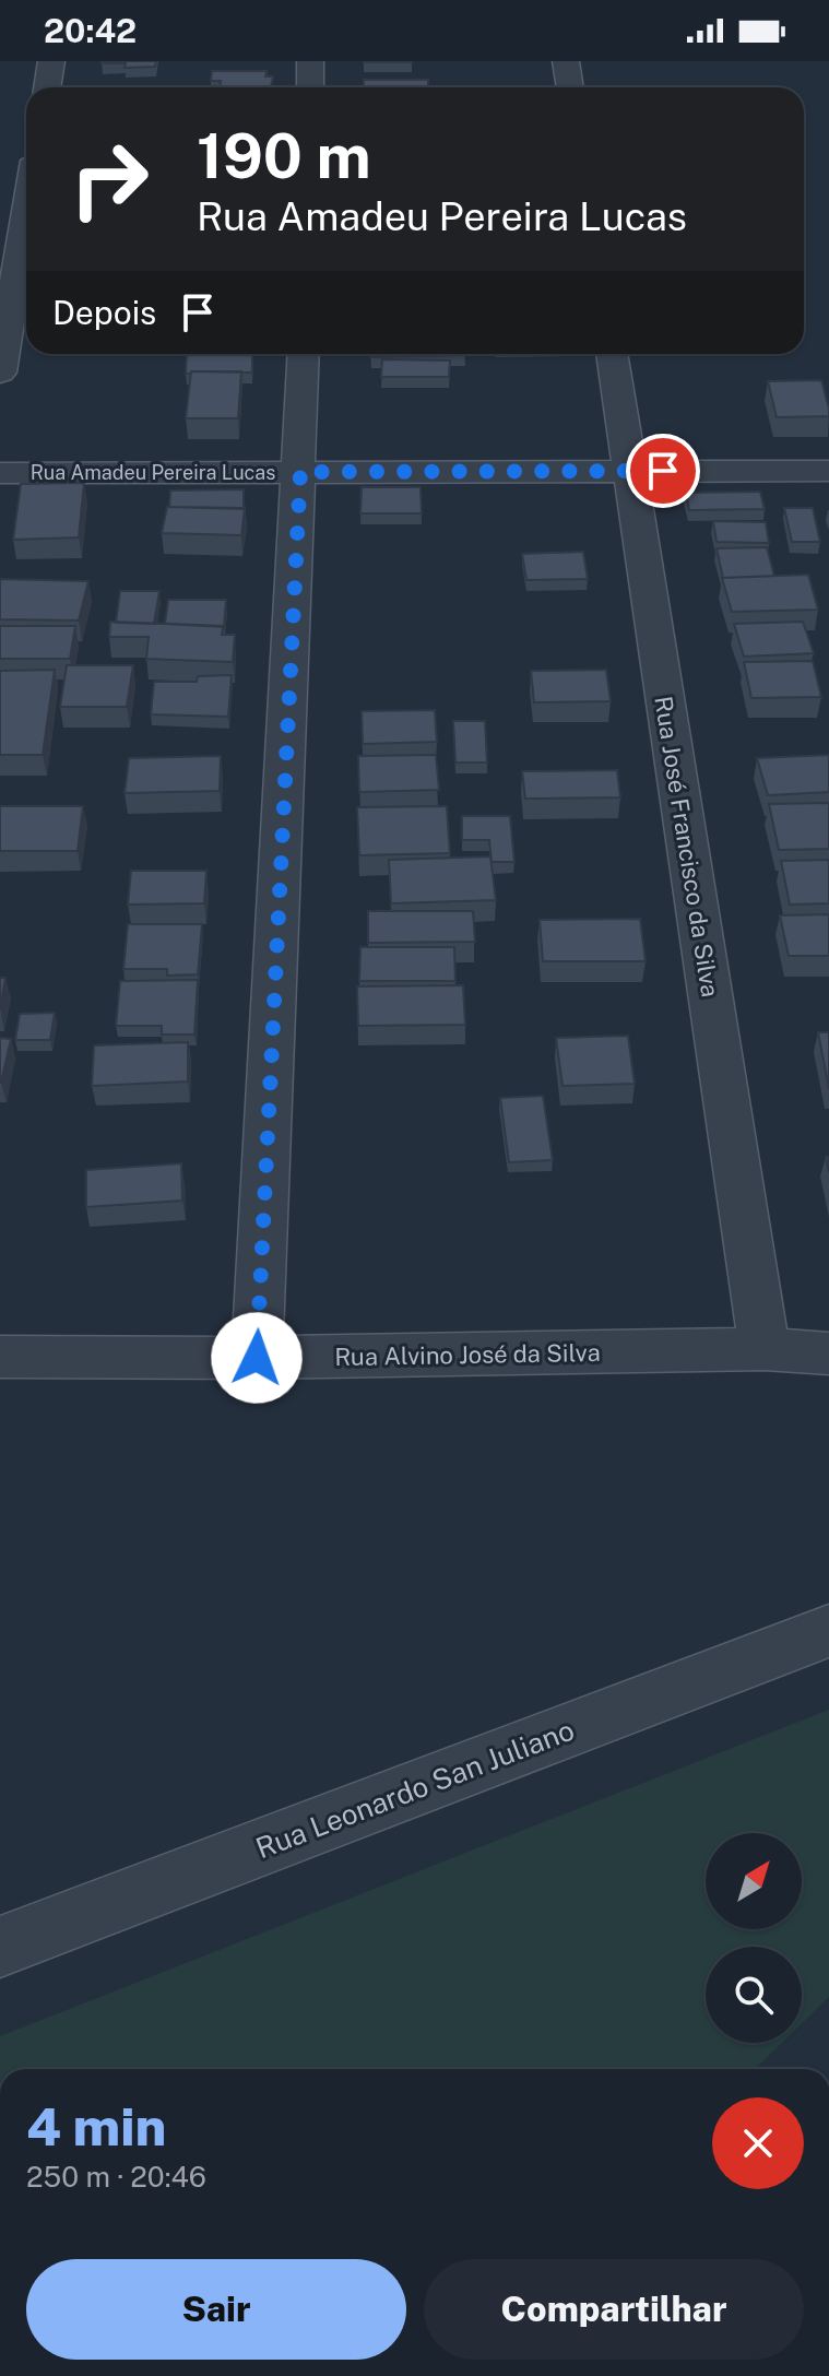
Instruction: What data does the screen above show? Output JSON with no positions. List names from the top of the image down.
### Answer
{
  "streets": {
    "street": [
      "Rua Amadeu Pereira Lucas",
      "Rua José Francisco da Silva",
      "Rua Alvino José da Silva",
      "Rua Leonardo San Juliano"
    ]
  },
  "crossings": [
    ["Rua Amadeu Pereira Lucas", "Rua José Francisco da Silva"],
    ["Rua José Francisco da Silva", "Rua Alvino José da Silva"]
  ],
  "north": "top right",
  "page": {
    "status": "20:42",
    "turn": ["190 m", "Rua Amadeu Pereira Lucas"],
    "then": "Depois",
    "heading": ["4 min", "250 m · 20:46"],
    "buttons": ["Sair", "Compartilhar"]
  }
}
